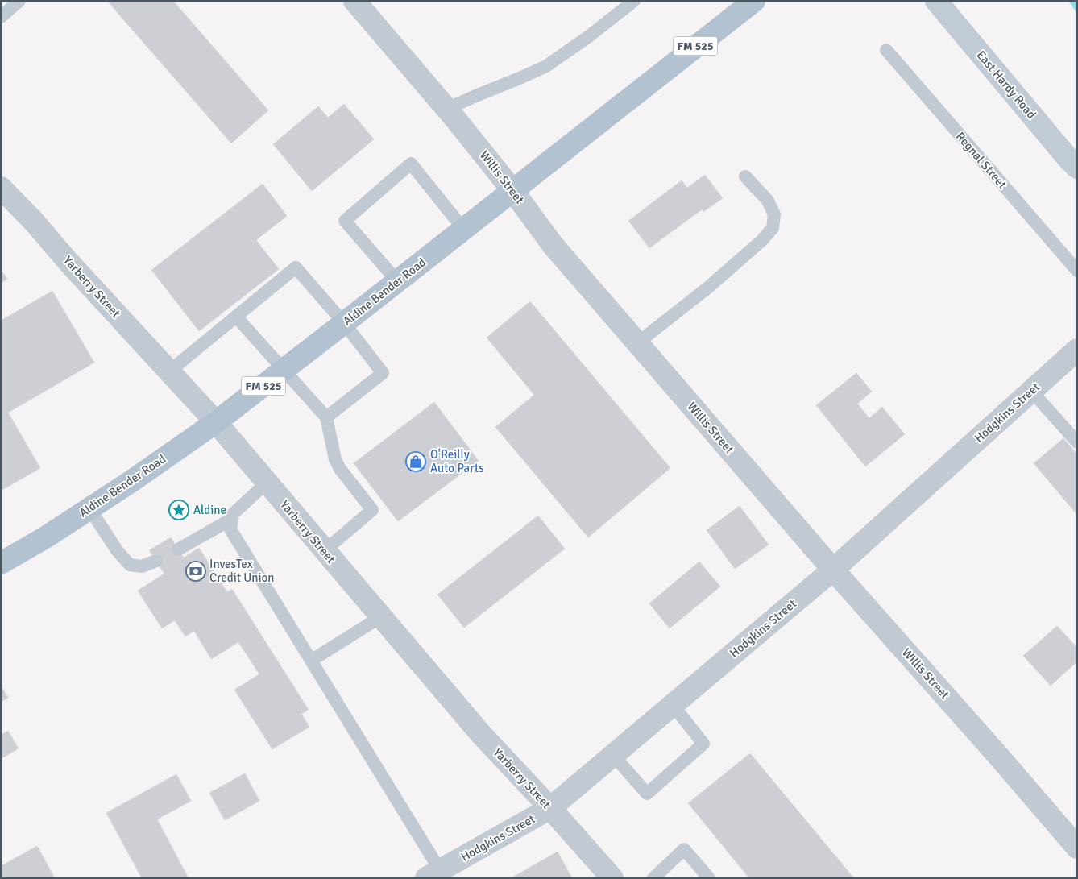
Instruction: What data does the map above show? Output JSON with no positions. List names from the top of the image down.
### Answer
{
  "streets": {
    "main road": ["FM 525", "East Hardy Road", "Aldine Bender Road"],
    "street": ["Willis Street", "Yarberry Street", "Hodgkins Street"],
    "lane": ["Regnal Street"]
  },
  "crossings": [
    ["Willis Street", "Aldine Bender Road"],
    ["Willis Street", "Hodgkins Street"],
    ["Yarberry Street", "Aldine Bender Road"],
    ["Yarberry Street", "Hodgkins Street"]
  ],
  "places": {
    "shop": ["O'Reilly Auto Parts"],
    "place": ["Aldine"],
    "bank": ["InvesTex Credit Union"]
  }
}
